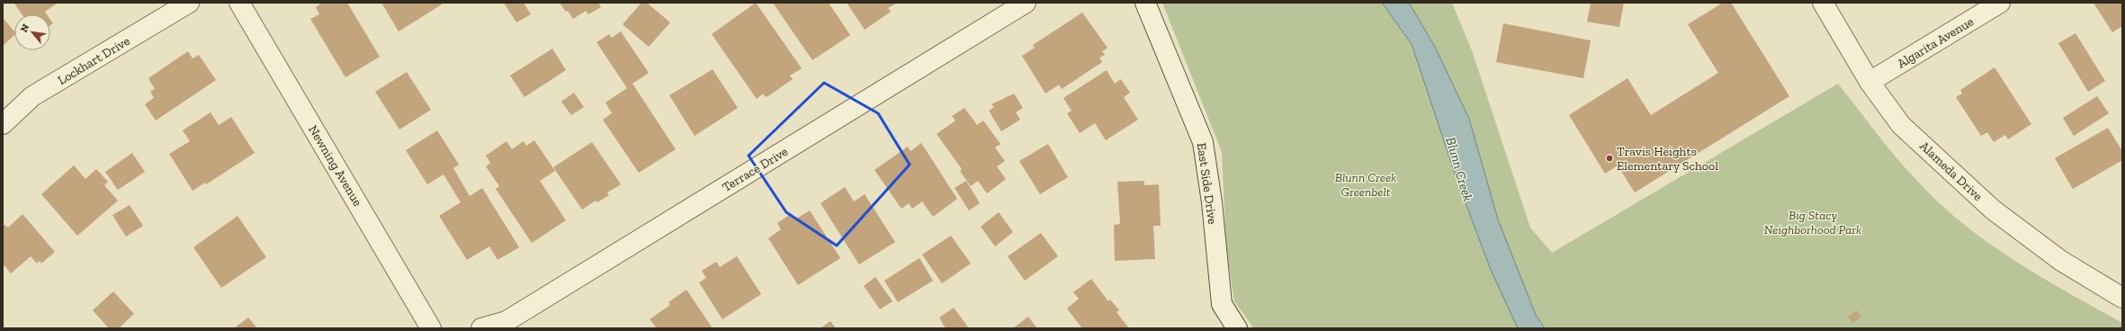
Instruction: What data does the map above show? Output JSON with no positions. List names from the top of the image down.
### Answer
{
  "streets": {
    "street": [
      "Algarita Avenue",
      "Lockhart Drive",
      "Newning Avenue",
      "Terrace Drive",
      "Alameda Drive",
      "East Side Drive"
    ]
  },
  "crossings": [
    ["Algarita Avenue", "Alameda Drive"]
  ],
  "water": ["Blunn Creek"],
  "parks": ["Blunn Creek Greenbelt", "Big Stacy Neighborhood Park"],
  "places": ["Travis Heights Elementary School"],
  "north": "top left"
}
